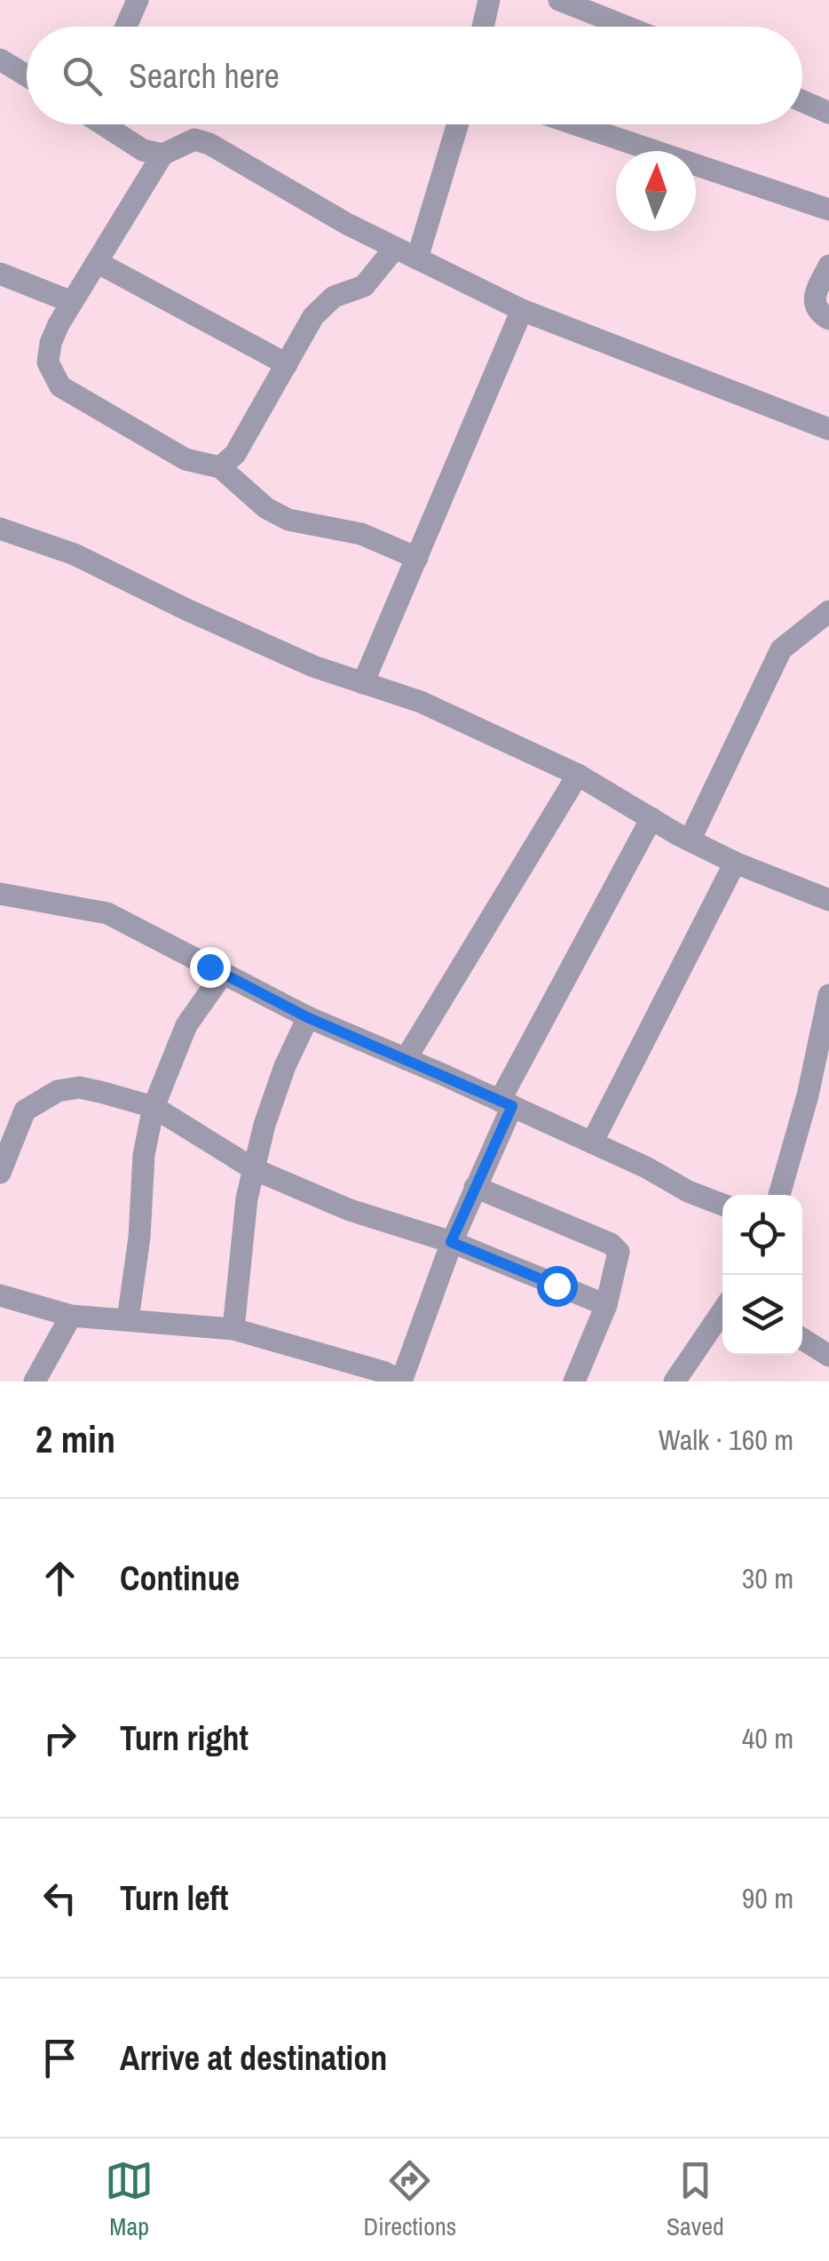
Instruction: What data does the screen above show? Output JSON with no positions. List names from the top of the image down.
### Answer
{
  "north": "top",
  "page": {
    "search": "Search here",
    "heading": ["2 min", "Walk · 160 m"],
    "list": [
      ["Continue", "30 m"],
      ["Turn right", "40 m"],
      ["Turn left", "90 m"],
      "Arrive at destination"
    ],
    "nav": ["Map", "Directions", "Saved"]
  }
}
